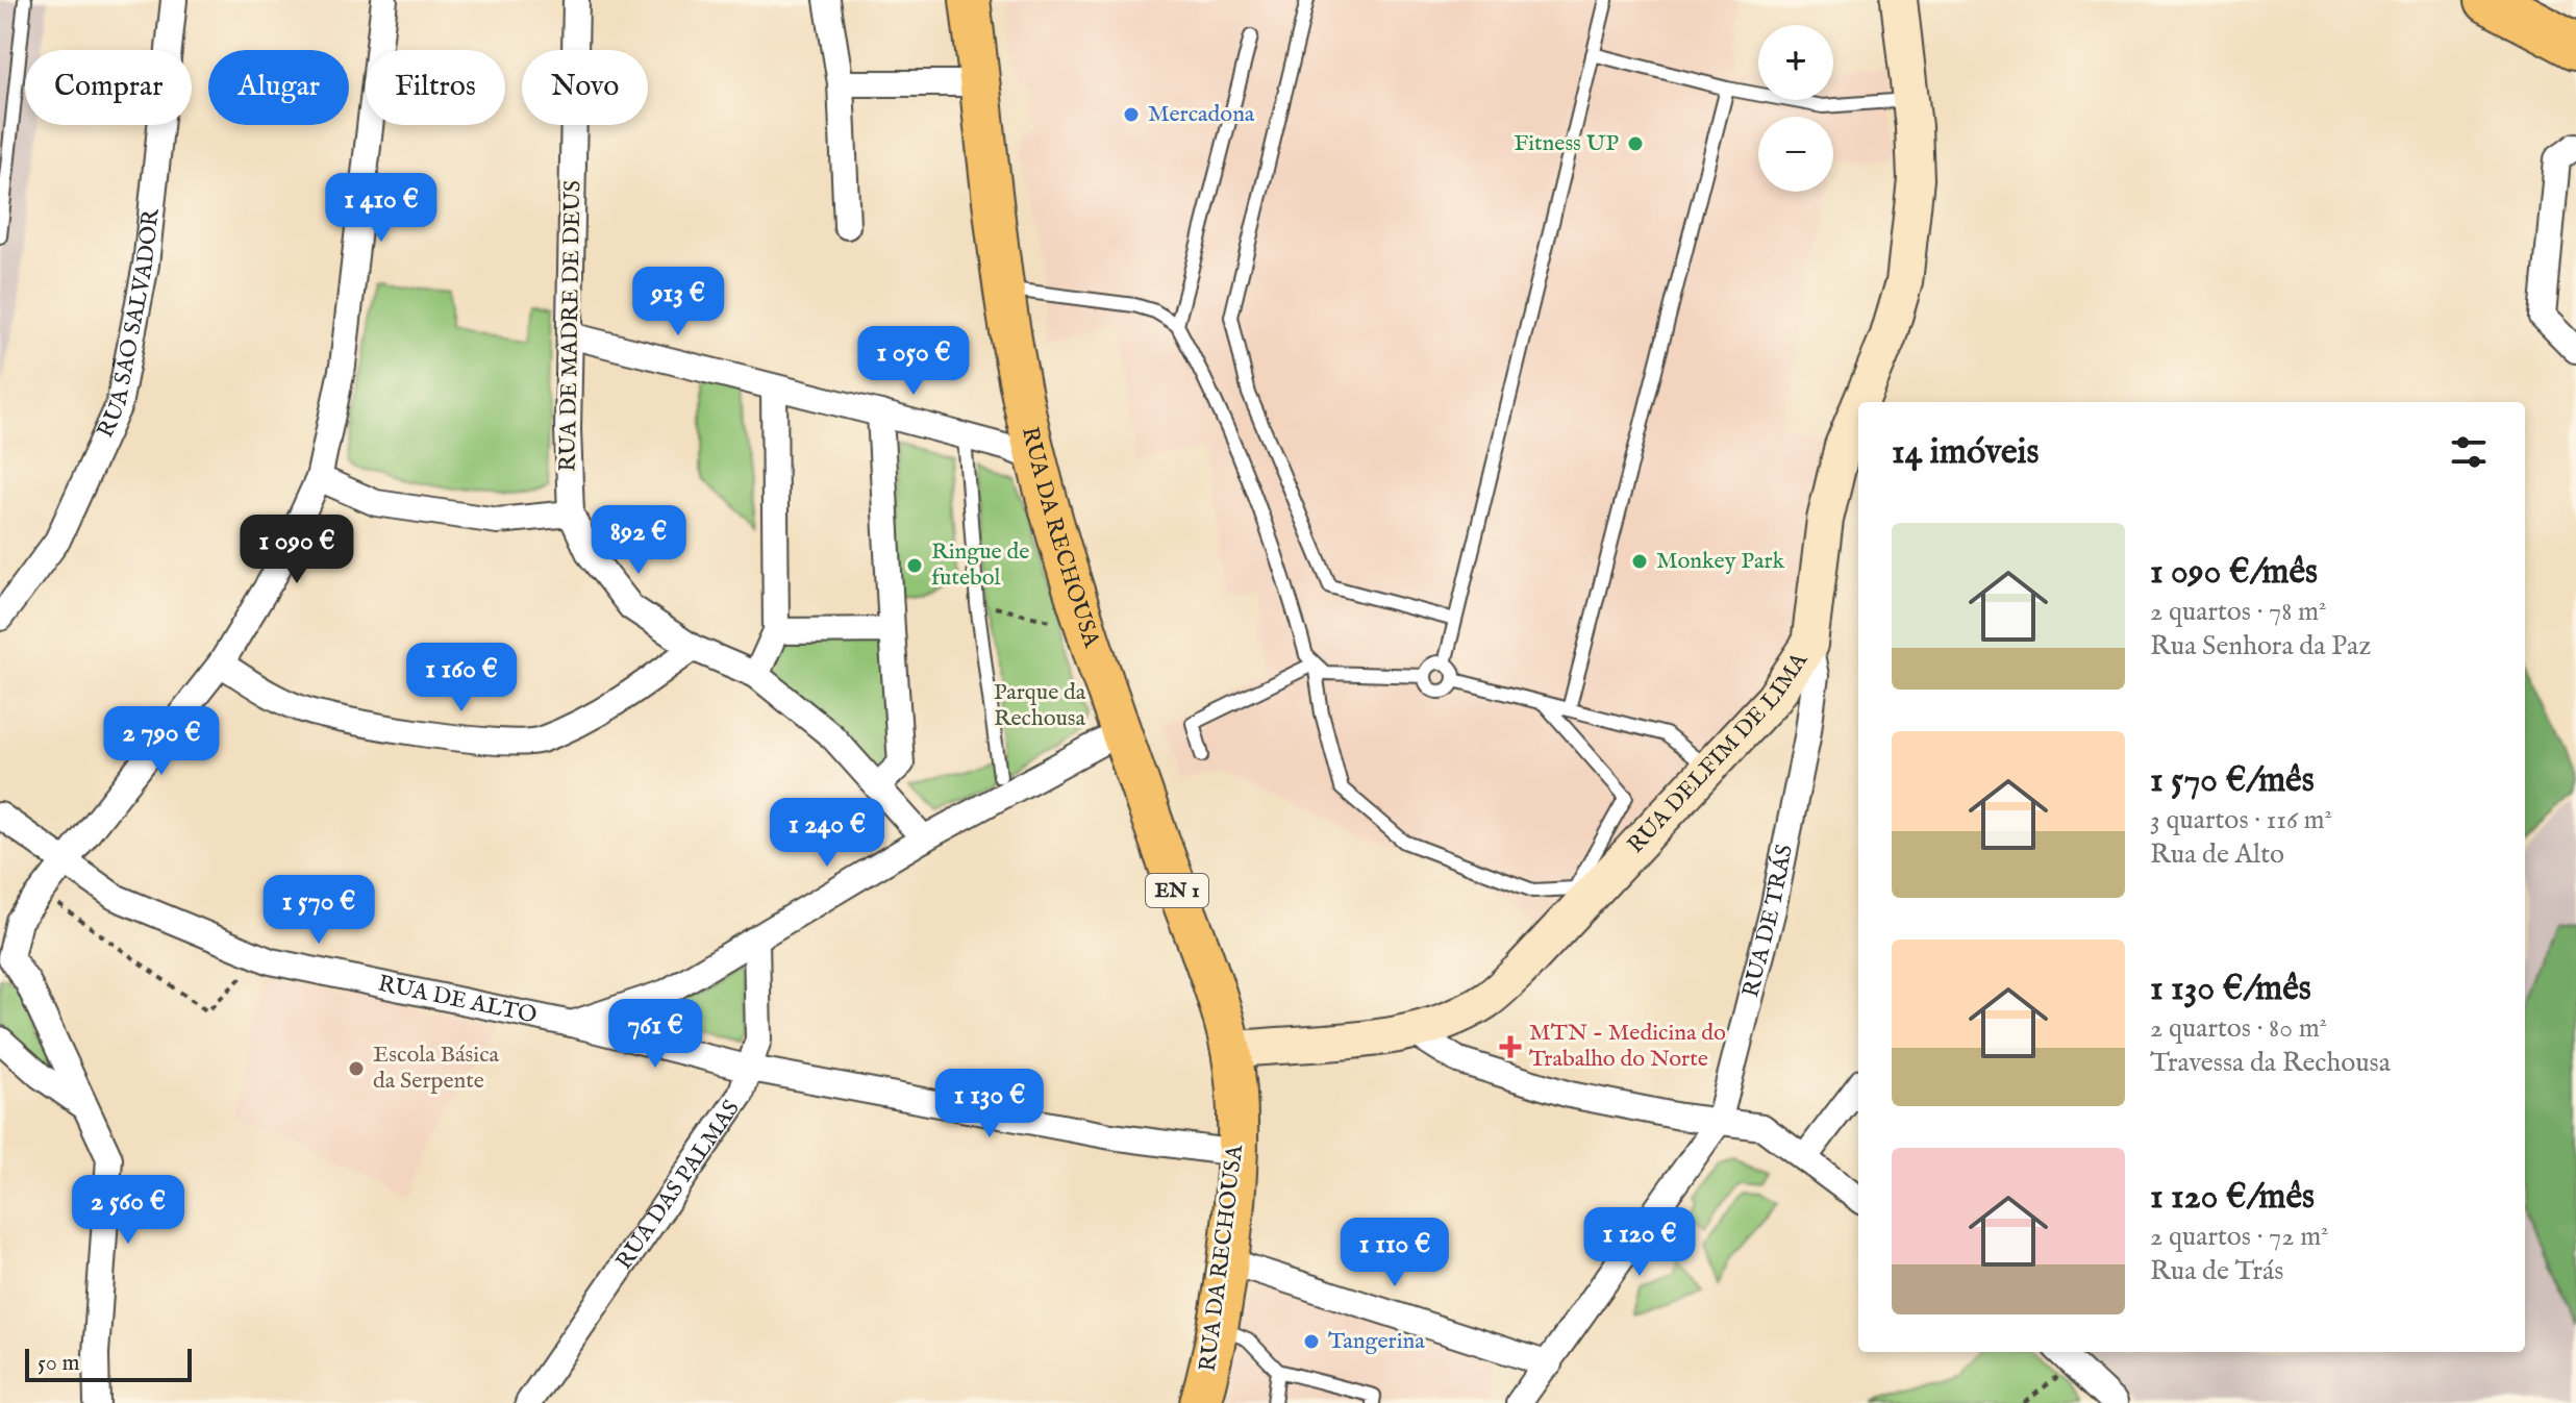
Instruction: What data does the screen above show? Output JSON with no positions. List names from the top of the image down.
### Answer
{
  "streets": {
    "main road": ["RUA DA RECHOUSA", "RUA DELFIM DE LIMA", "EN 1"],
    "street": [
      "RUA SÃO SALVADOR",
      "RUA DE MADRE DE DEUS",
      "RUA DE TRÁS",
      "RUA DE ALTO",
      "RUA DAS PALMAS"
    ]
  },
  "crossings": [
    ["RUA DA RECHOUSA", "RUA DELFIM DE LIMA"],
    ["RUA DA RECHOUSA", "RUA DE ALTO"],
    ["RUA DELFIM DE LIMA", "RUA DE TRÁS"],
    ["RUA DE ALTO", "RUA DAS PALMAS"]
  ],
  "parks": ["Parque da Rechousa"],
  "places": {
    "other": [
      "Mercadona",
      "Fitness UP",
      "Monkey Park",
      "Ringue de futebol",
      "Escola Básica da Serpente",
      "Tangerina"
    ],
    "health": ["MTN - Medicina do Trabalho do Norte"]
  },
  "scale_bar": "50 m",
  "page": {
    "map_buttons": ["+", "−"],
    "chip": [
      "Comprar",
      "Alugar",
      "Filtros",
      "Novo"
    ],
    "price": [
      "1 410 €",
      "913 €",
      "1 050 €",
      "892 €",
      "1 090 €",
      "1 160 €",
      "2 790 €",
      "1 240 €",
      "1 570 €",
      "761 €",
      "1 130 €",
      "2 560 €",
      "1 120 €",
      "1 110 €"
    ],
    "heading": "14 imóveis",
    "list": [
      {
        "name": "1 090 €/mês",
        "note": "2 quartos · 78 m² · Rua Senhora da Paz"
      },
      {
        "name": "1 570 €/mês",
        "note": "3 quartos · 116 m² · Rua de Alto"
      },
      {
        "name": "1 130 €/mês",
        "note": "2 quartos · 80 m² · Travessa da Rechousa"
      },
      {
        "name": "1 120 €/mês",
        "note": "2 quartos · 72 m² · Rua de Trás"
      }
    ],
    "scale": "50 m"
  }
}
